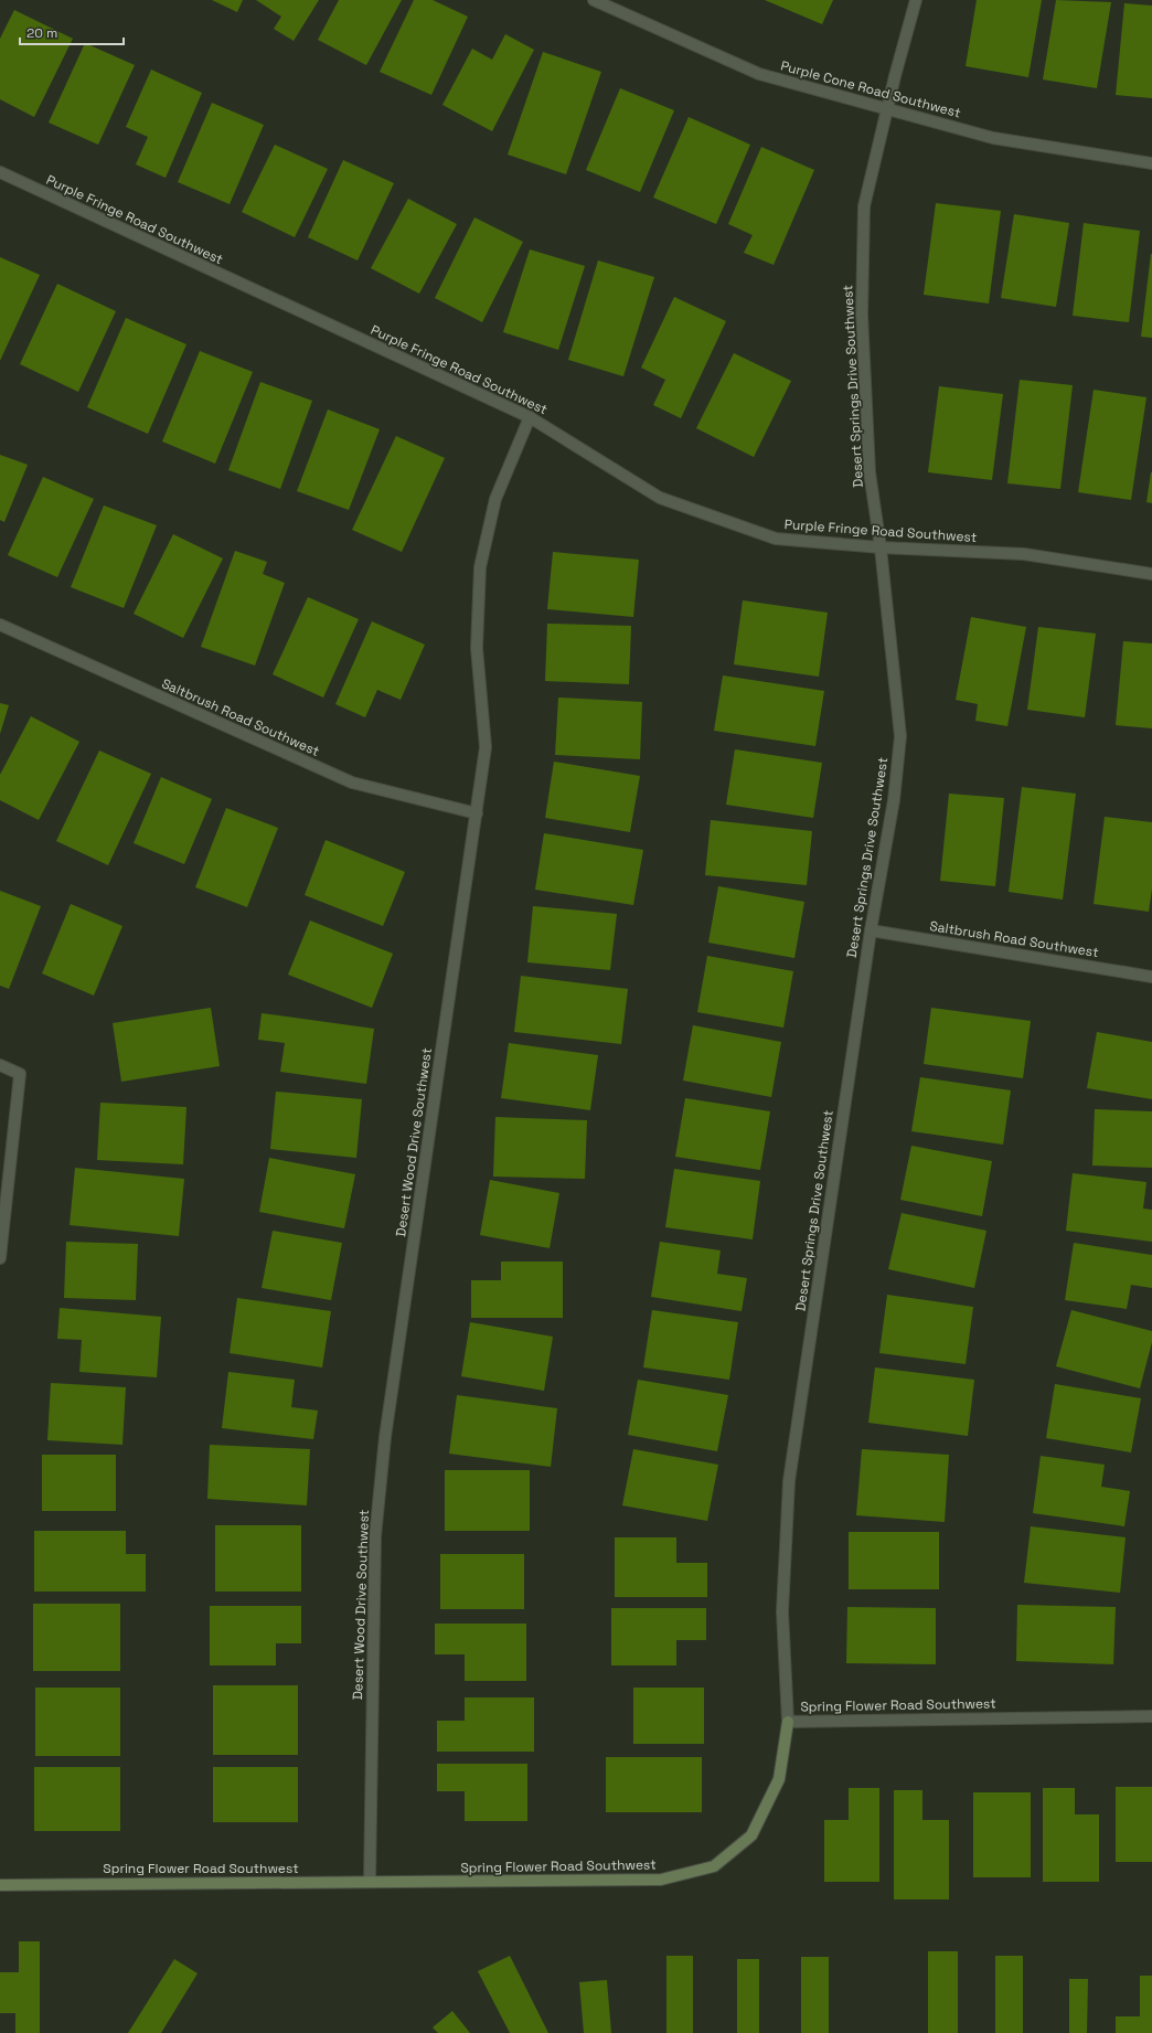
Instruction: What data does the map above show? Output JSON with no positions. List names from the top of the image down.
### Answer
{
  "streets": {
    "street": [
      "Purple Cone Road Southwest",
      "Purple Fringe Road Southwest",
      "Desert Springs Drive Southwest",
      "Saltbrush Road Southwest",
      "Desert Wood Drive Southwest",
      "Spring Flower Road Southwest"
    ]
  },
  "crossings": [
    ["Purple Cone Road Southwest", "Desert Springs Drive Southwest"],
    ["Purple Fringe Road Southwest", "Desert Springs Drive Southwest"],
    ["Purple Fringe Road Southwest", "Desert Wood Drive Southwest"],
    ["Desert Springs Drive Southwest", "Saltbrush Road Southwest"],
    ["Desert Springs Drive Southwest", "Spring Flower Road Southwest"],
    ["Saltbrush Road Southwest", "Desert Wood Drive Southwest"],
    ["Desert Wood Drive Southwest", "Spring Flower Road Southwest"]
  ],
  "scale_bar": "20 m"
}
